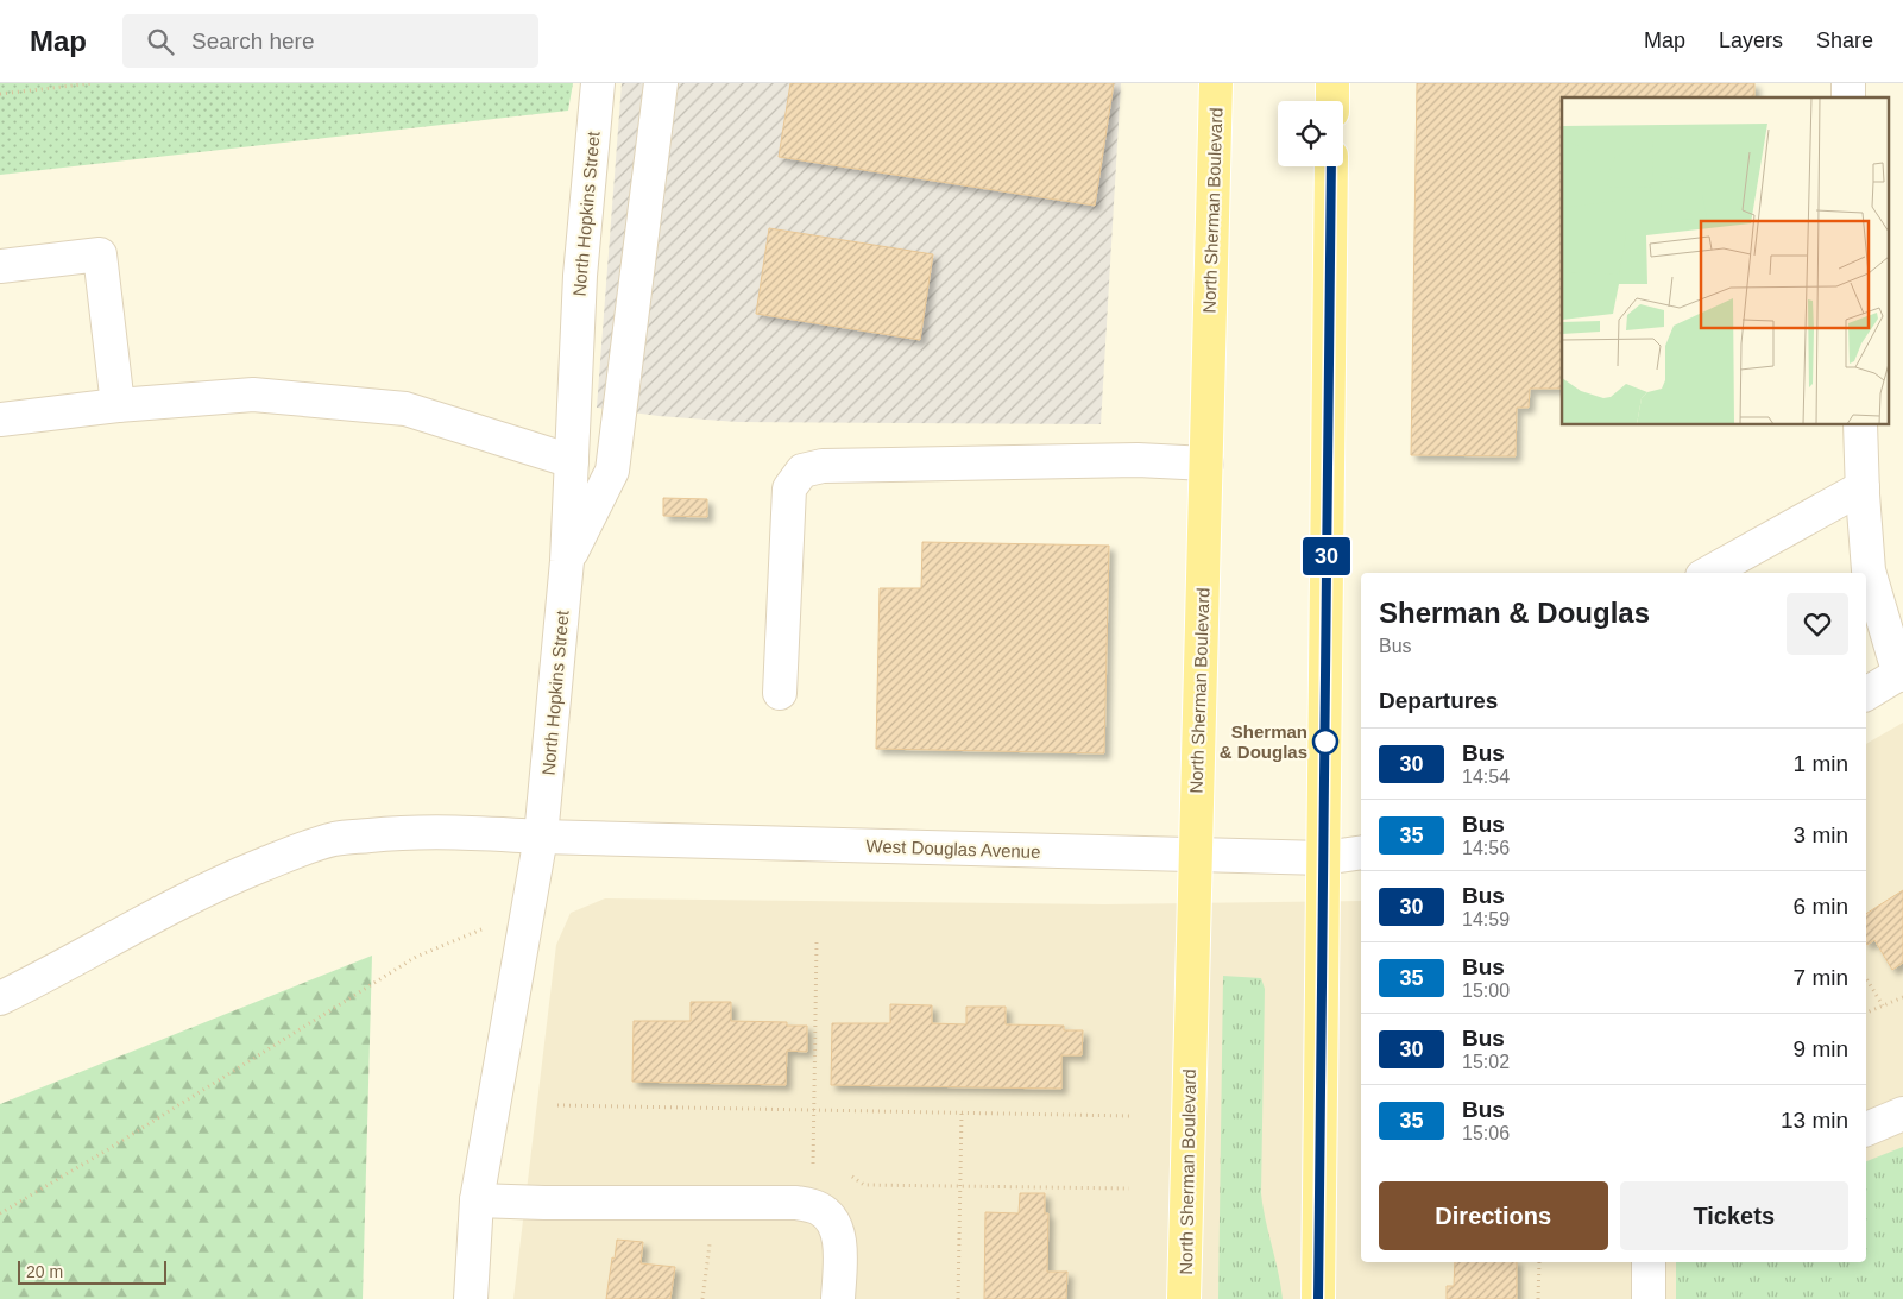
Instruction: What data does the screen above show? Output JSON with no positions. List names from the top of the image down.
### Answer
{
  "streets": {
    "main road": ["North Sherman Boulevard"],
    "street": ["North Hopkins Street", "West Douglas Avenue"]
  },
  "crossings": [
    ["North Sherman Boulevard", "West Douglas Avenue"],
    ["North Hopkins Street", "West Douglas Avenue"]
  ],
  "places": ["Sherman & Douglas"],
  "lines": ["bus line 30"],
  "scale_bar": "20 m",
  "page": {
    "header": "Map",
    "search": "Search here",
    "nav": ["Map", "Layers", "Share"],
    "on_map": "30",
    "heading": [
      ["Sherman & Douglas", "Bus"],
      "Departures"
    ],
    "list": [
      {
        "mark": "30",
        "name": "Bus",
        "note": "14:54",
        "value": "1 min"
      },
      {
        "mark": "35",
        "name": "Bus",
        "note": "14:56",
        "value": "3 min"
      },
      {
        "mark": "30",
        "name": "Bus",
        "note": "14:59",
        "value": "6 min"
      },
      {
        "mark": "35",
        "name": "Bus",
        "note": "15:00",
        "value": "7 min"
      },
      {
        "mark": "30",
        "name": "Bus",
        "note": "15:02",
        "value": "9 min"
      },
      {
        "mark": "35",
        "name": "Bus",
        "note": "15:06",
        "value": "13 min"
      }
    ],
    "buttons": ["Directions", "Tickets"],
    "scale": "20 m"
  }
}
